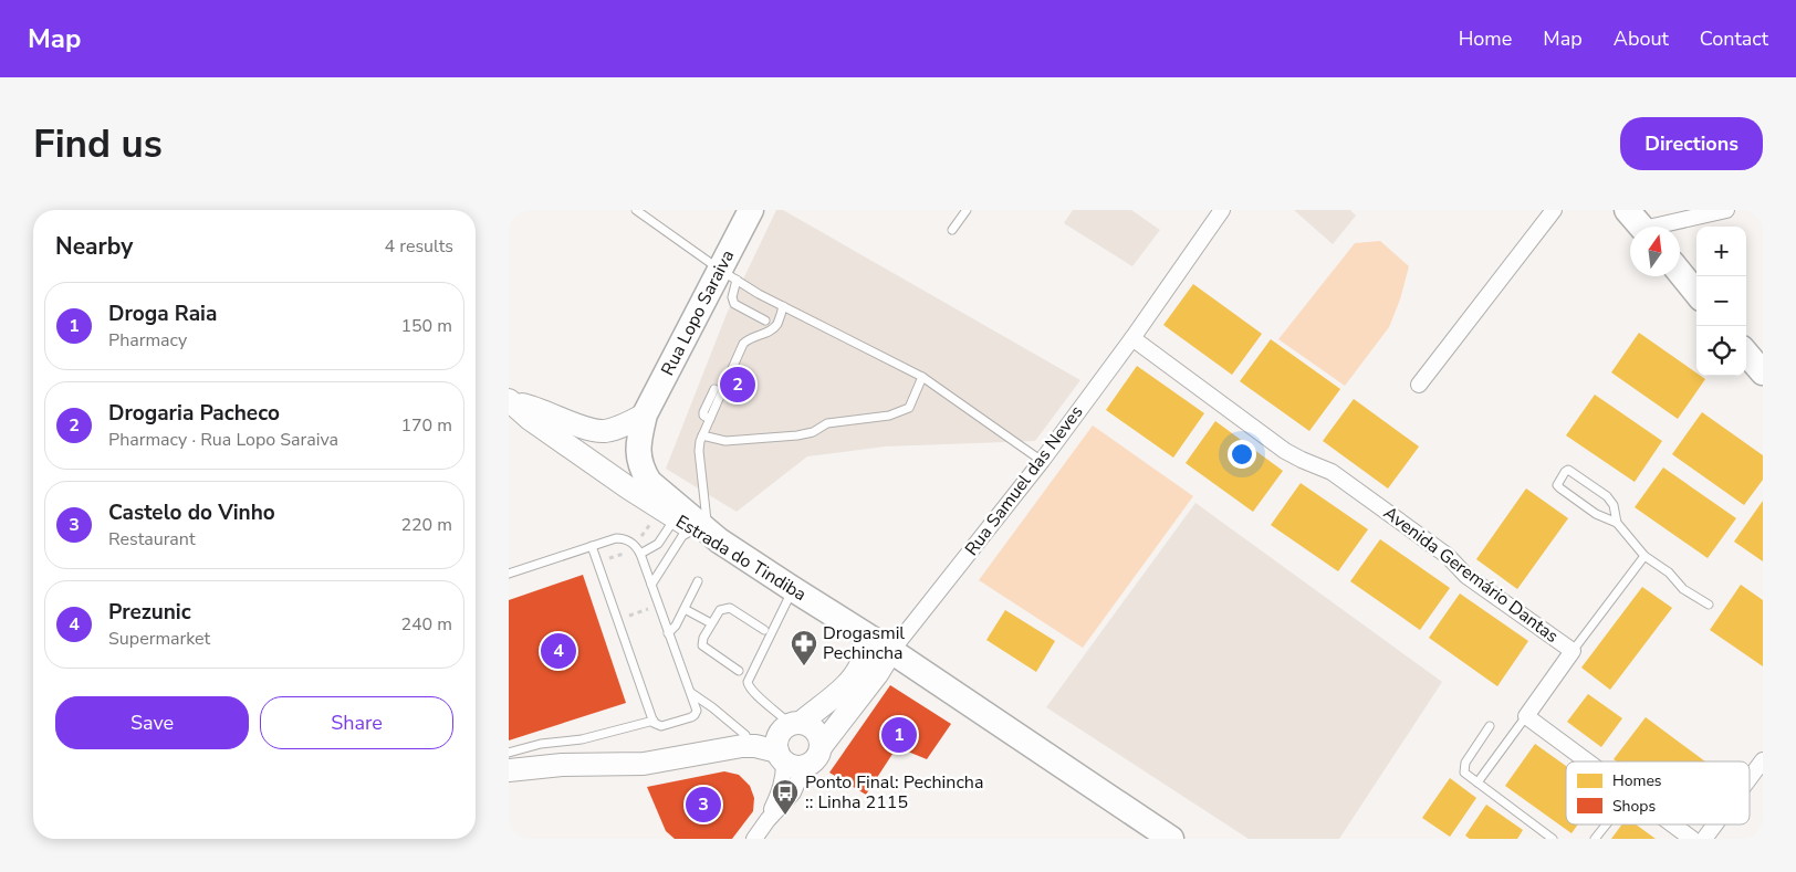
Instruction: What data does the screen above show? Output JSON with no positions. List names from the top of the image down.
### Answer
{
  "streets": {
    "main road": ["Rua Lopo Saraiva", "Estrada do Tindiba"],
    "street": ["Rua Samuel das Neves", "Avenida Geremário Dantas"]
  },
  "crossings": [
    ["Rua Lopo Saraiva", "Estrada do Tindiba"],
    ["Rua Samuel das Neves", "Estrada do Tindiba"],
    ["Rua Samuel das Neves", "Avenida Geremário Dantas"]
  ],
  "places": {
    "pharmacy": ["Drogasmil Pechincha"],
    "bus stop": ["Ponto Final: Pechincha :: Linha 2115"]
  },
  "legend": ["Homes", "Shops"],
  "north": "top",
  "page": {
    "header": "Map",
    "nav": [
      "Home",
      "Map",
      "About",
      "Contact"
    ],
    "buttons": [
      "Directions",
      ["Save", "Share"]
    ],
    "title": "Find us",
    "heading": ["Nearby", "4 results"],
    "map_buttons": ["+", "−"],
    "list": [
      {
        "mark": "1",
        "name": "Droga Raia",
        "note": "Pharmacy",
        "value": "150 m"
      },
      {
        "mark": "2",
        "name": "Drogaria Pacheco",
        "note": "Pharmacy · Rua Lopo Saraiva",
        "value": "170 m"
      },
      {
        "mark": "3",
        "name": "Castelo do Vinho",
        "note": "Restaurant",
        "value": "220 m"
      },
      {
        "mark": "4",
        "name": "Prezunic",
        "note": "Supermarket",
        "value": "240 m"
      }
    ],
    "pins": [
      "2",
      "4",
      "1",
      "3"
    ]
  }
}
